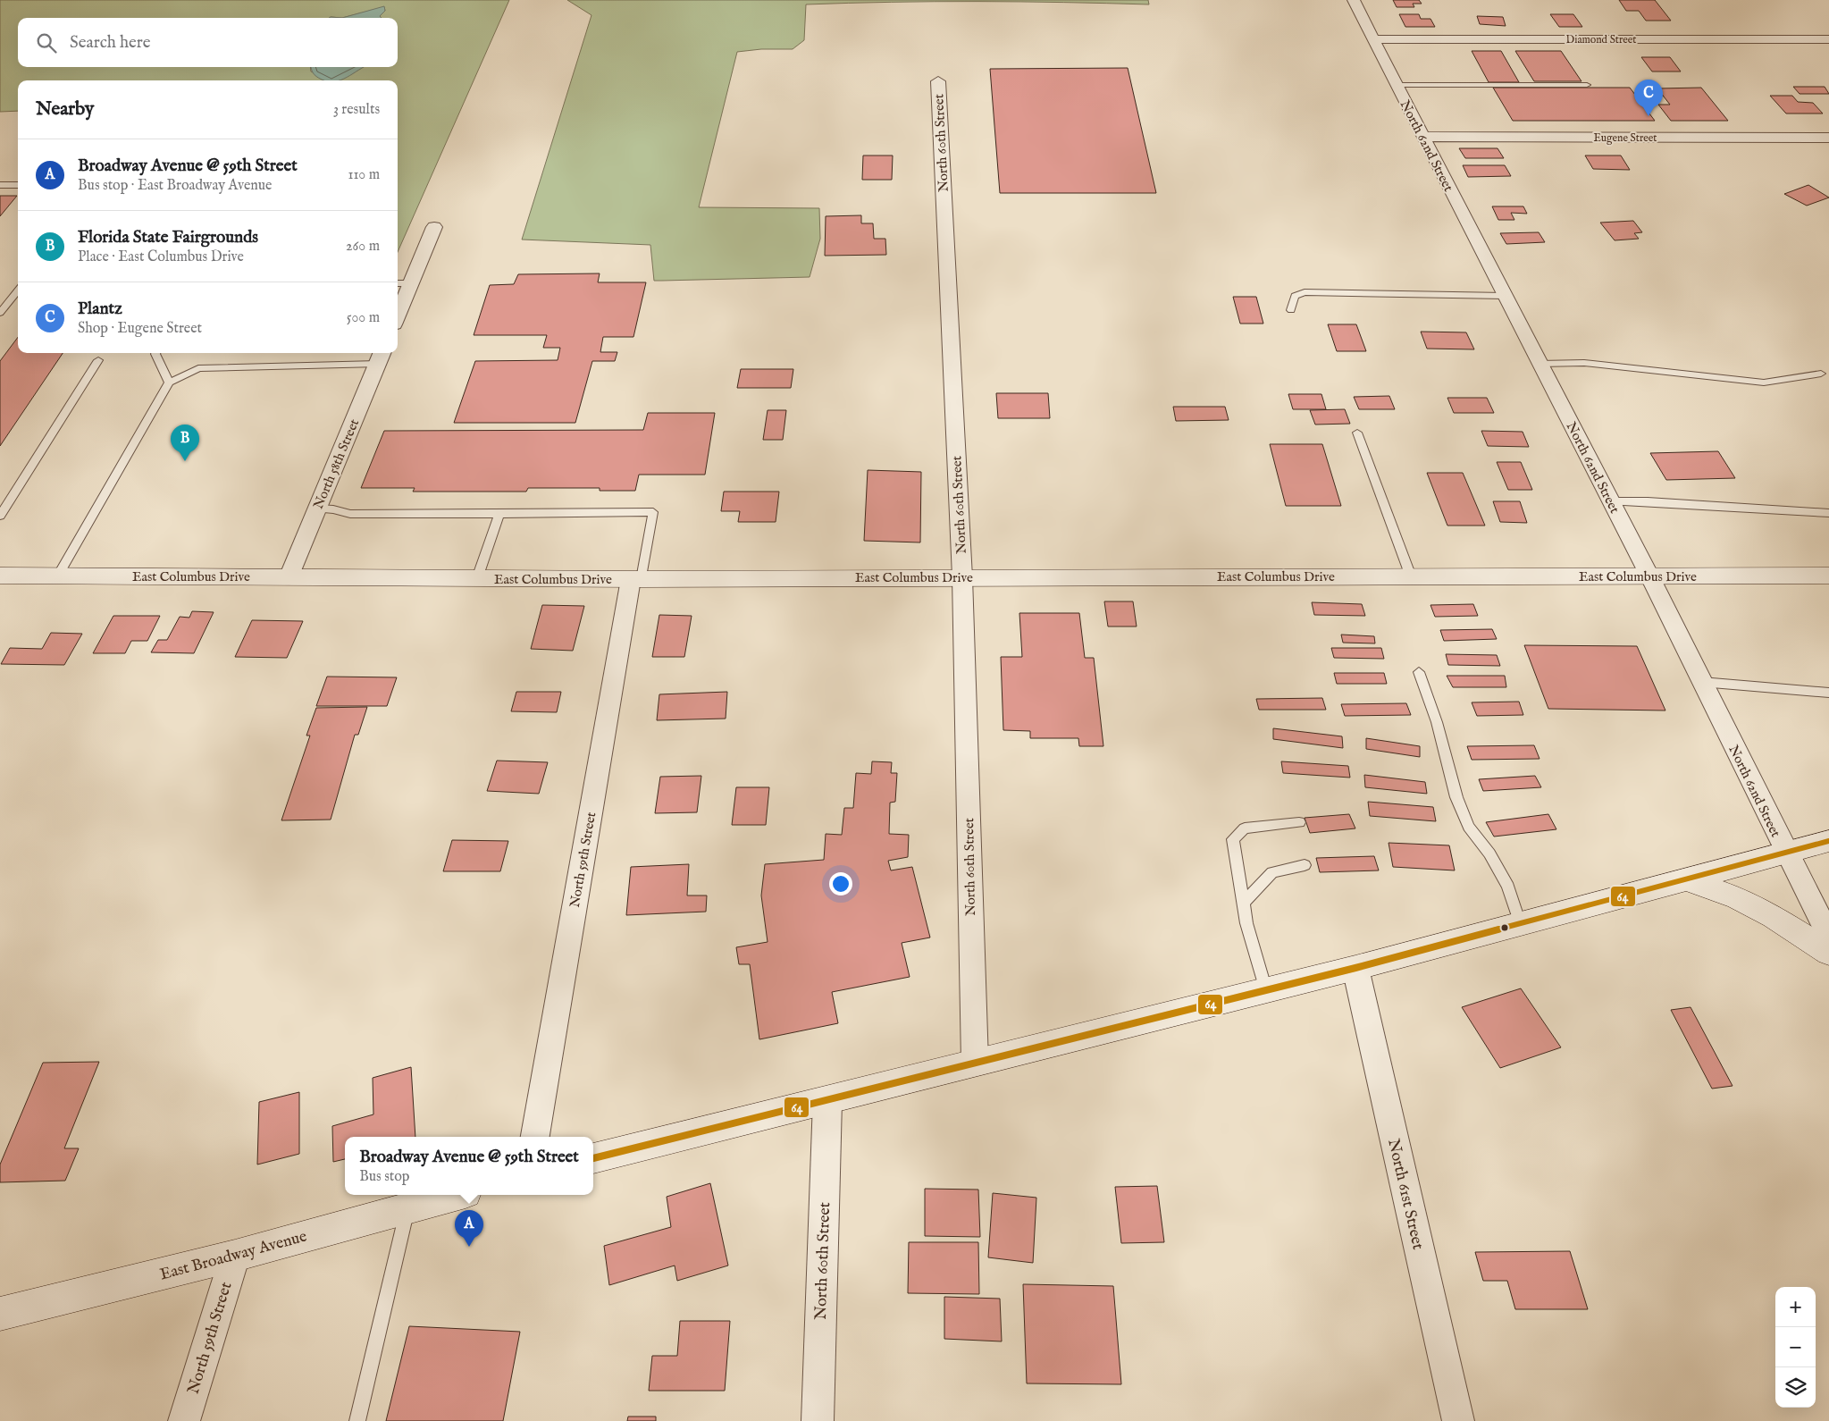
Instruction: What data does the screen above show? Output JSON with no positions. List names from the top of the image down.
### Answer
{
  "streets": {
    "main road": ["East Columbus Drive", "East Broadway Avenue"],
    "street": [
      "Diamond Street",
      "Eugene Street",
      "North 60th Street",
      "North 62nd Street",
      "North 58th Street",
      "North 59th Street",
      "North 61st Street"
    ]
  },
  "crossings": [
    ["Diamond Street", "North 62nd Street"],
    ["Eugene Street", "North 62nd Street"],
    ["North 60th Street", "East Columbus Drive"],
    ["North 62nd Street", "East Columbus Drive"],
    ["North 58th Street", "East Columbus Drive"],
    ["East Columbus Drive", "North 59th Street"],
    ["North 59th Street", "East Broadway Avenue"]
  ],
  "lines": ["transit line 64"],
  "page": {
    "search": "Search here",
    "pins": ["C", "B", "A"],
    "heading": ["Nearby", "3 results"],
    "list": [
      {
        "mark": "A",
        "name": "Broadway Avenue @ 59th Street",
        "note": "Bus stop · East Broadway Avenue",
        "value": "110 m"
      },
      {
        "mark": "B",
        "name": "Florida State Fairgrounds",
        "note": "Place · East Columbus Drive",
        "value": "260 m"
      },
      {
        "mark": "C",
        "name": "Plantz",
        "note": "Shop · Eugene Street",
        "value": "500 m"
      }
    ],
    "popup": ["Broadway Avenue @ 59th Street", "Bus stop"],
    "map_buttons": ["+", "−"]
  }
}
